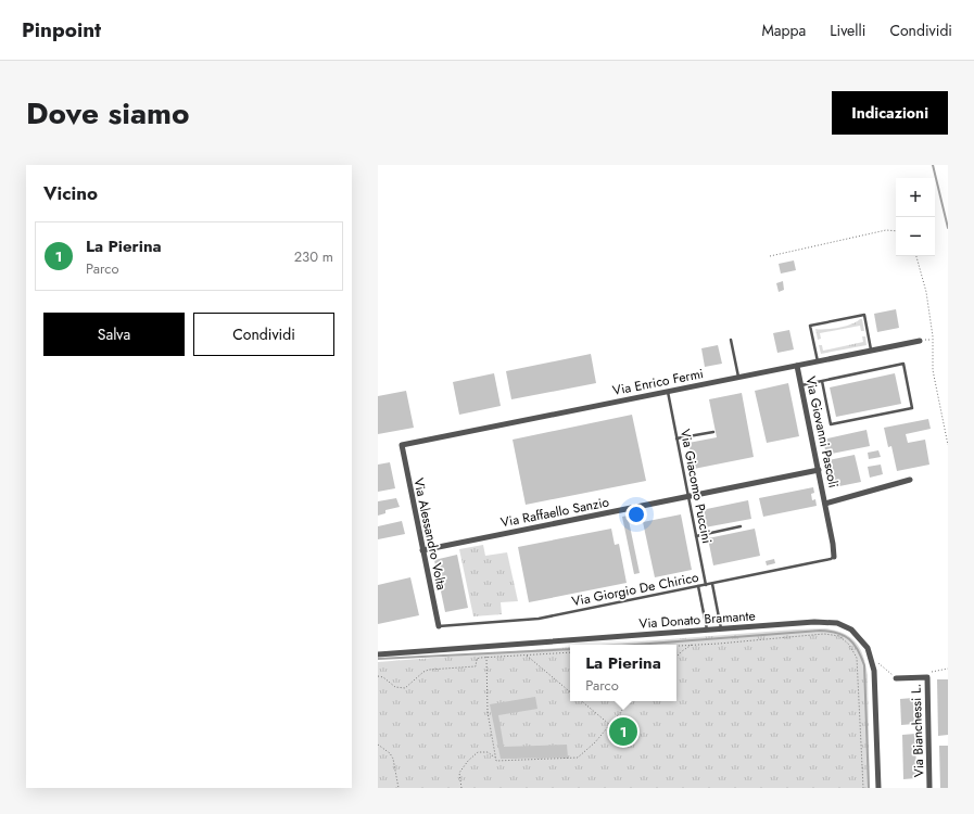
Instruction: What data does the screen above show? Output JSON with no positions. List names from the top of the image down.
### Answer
{
  "streets": {
    "street": [
      "Via Enrico Fermi",
      "Via Giovanni Pascoli",
      "Via Raffaello Sanzio",
      "Via Alessandro Volta",
      "Via Donato Bramante",
      "Via Bianchessi L."
    ],
    "lane": ["Via Giacomo Puccini", "Via Giorgio De Chirico"]
  },
  "crossings": [
    ["Via Enrico Fermi", "Via Giovanni Pascoli"],
    ["Via Enrico Fermi", "Via Giacomo Puccini"],
    ["Via Enrico Fermi", "Via Alessandro Volta"],
    ["Via Giovanni Pascoli", "Via Raffaello Sanzio"],
    ["Via Giovanni Pascoli", "Via Giorgio De Chirico"],
    ["Via Giacomo Puccini", "Via Raffaello Sanzio"],
    ["Via Giacomo Puccini", "Via Giorgio De Chirico"],
    ["Via Raffaello Sanzio", "Via Alessandro Volta"],
    ["Via Alessandro Volta", "Via Giorgio De Chirico"]
  ],
  "page": {
    "header": "Pinpoint",
    "nav": ["Mappa", "Livelli", "Condividi"],
    "title": "Dove siamo",
    "buttons": [
      "Indicazioni",
      ["Salva", "Condividi"]
    ],
    "heading": "Vicino",
    "map_buttons": ["+", "−"],
    "list": [
      {
        "mark": "1",
        "name": "La Pierina",
        "note": "Parco",
        "value": "230 m"
      }
    ],
    "popup": ["La Pierina", "Parco"],
    "pins": "1"
  }
}
